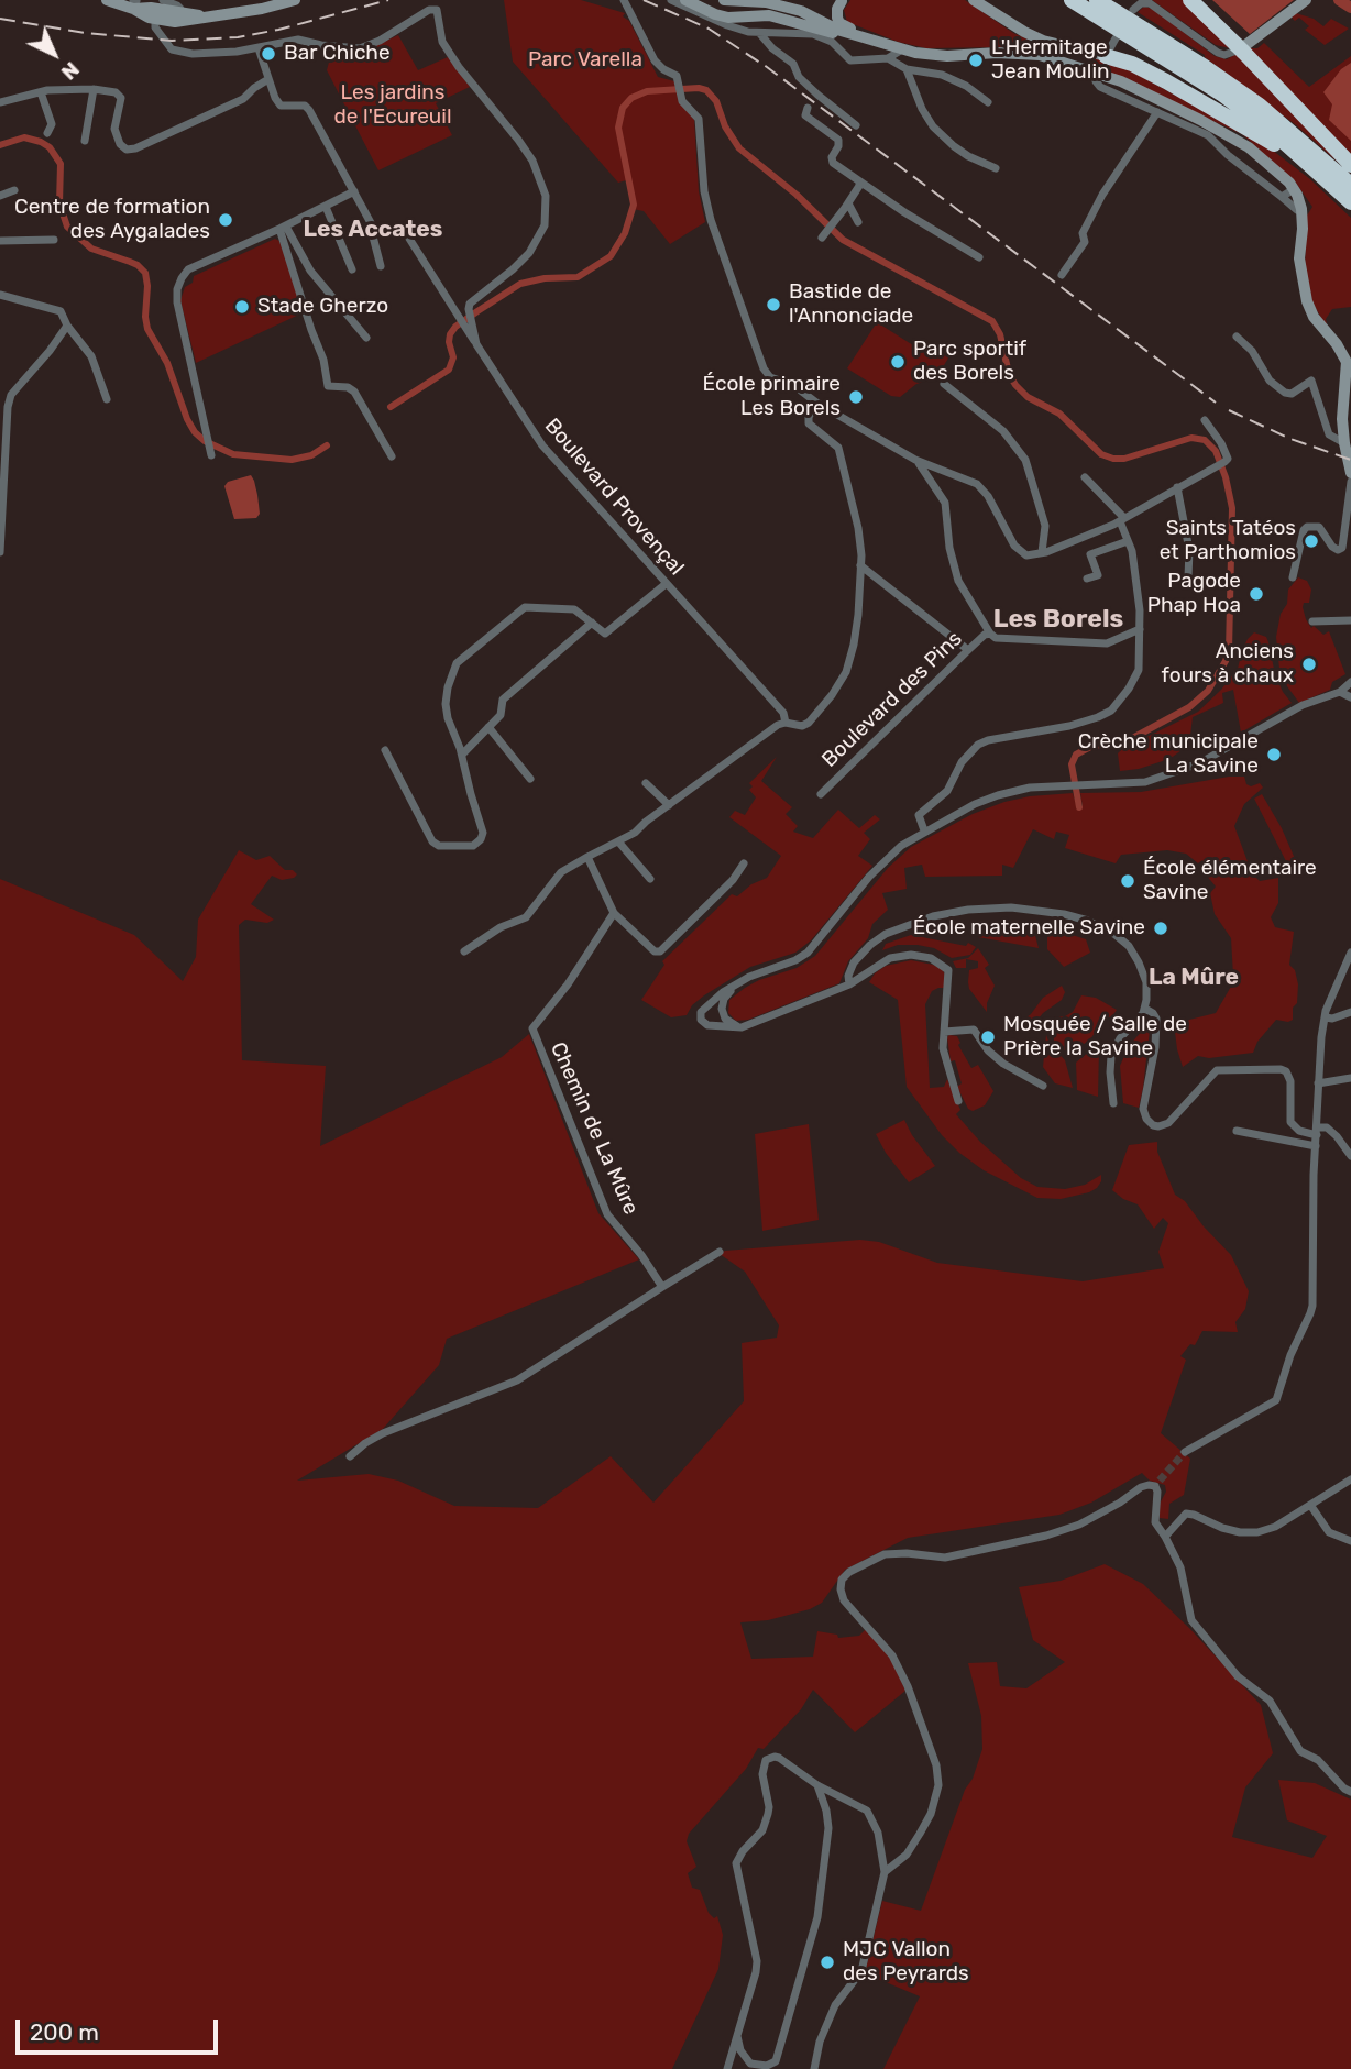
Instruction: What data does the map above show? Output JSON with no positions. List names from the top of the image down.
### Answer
{
  "streets": {
    "street": ["Boulevard Provençal", "Boulevard des Pins", "Chemin de La Mûre"]
  },
  "districts": ["Les Accates", "Les Borels", "La Mûre"],
  "parks": ["Parc Varella", "Les jardins de l'Ecureuil"],
  "places": [
    "Bar Chiche",
    "L'Hermitage Jean Moulin",
    "Centre de formation des Aygalades",
    "Bastide de l'Annonciade",
    "Stade Gherzo",
    "Parc sportif des Borels",
    "École primaire Les Borels",
    "Saints Tatéos et Parthomios",
    "Pagode Phap Hoa",
    "Anciens fours à chaux",
    "Crèche municipale La Savine",
    "École élémentaire Savine",
    "École maternelle Savine",
    "Mosquée / Salle de Prière la Savine",
    "MJC Vallon des Peyrards"
  ],
  "scale_bar": "200 m",
  "north": "bottom right"
}
